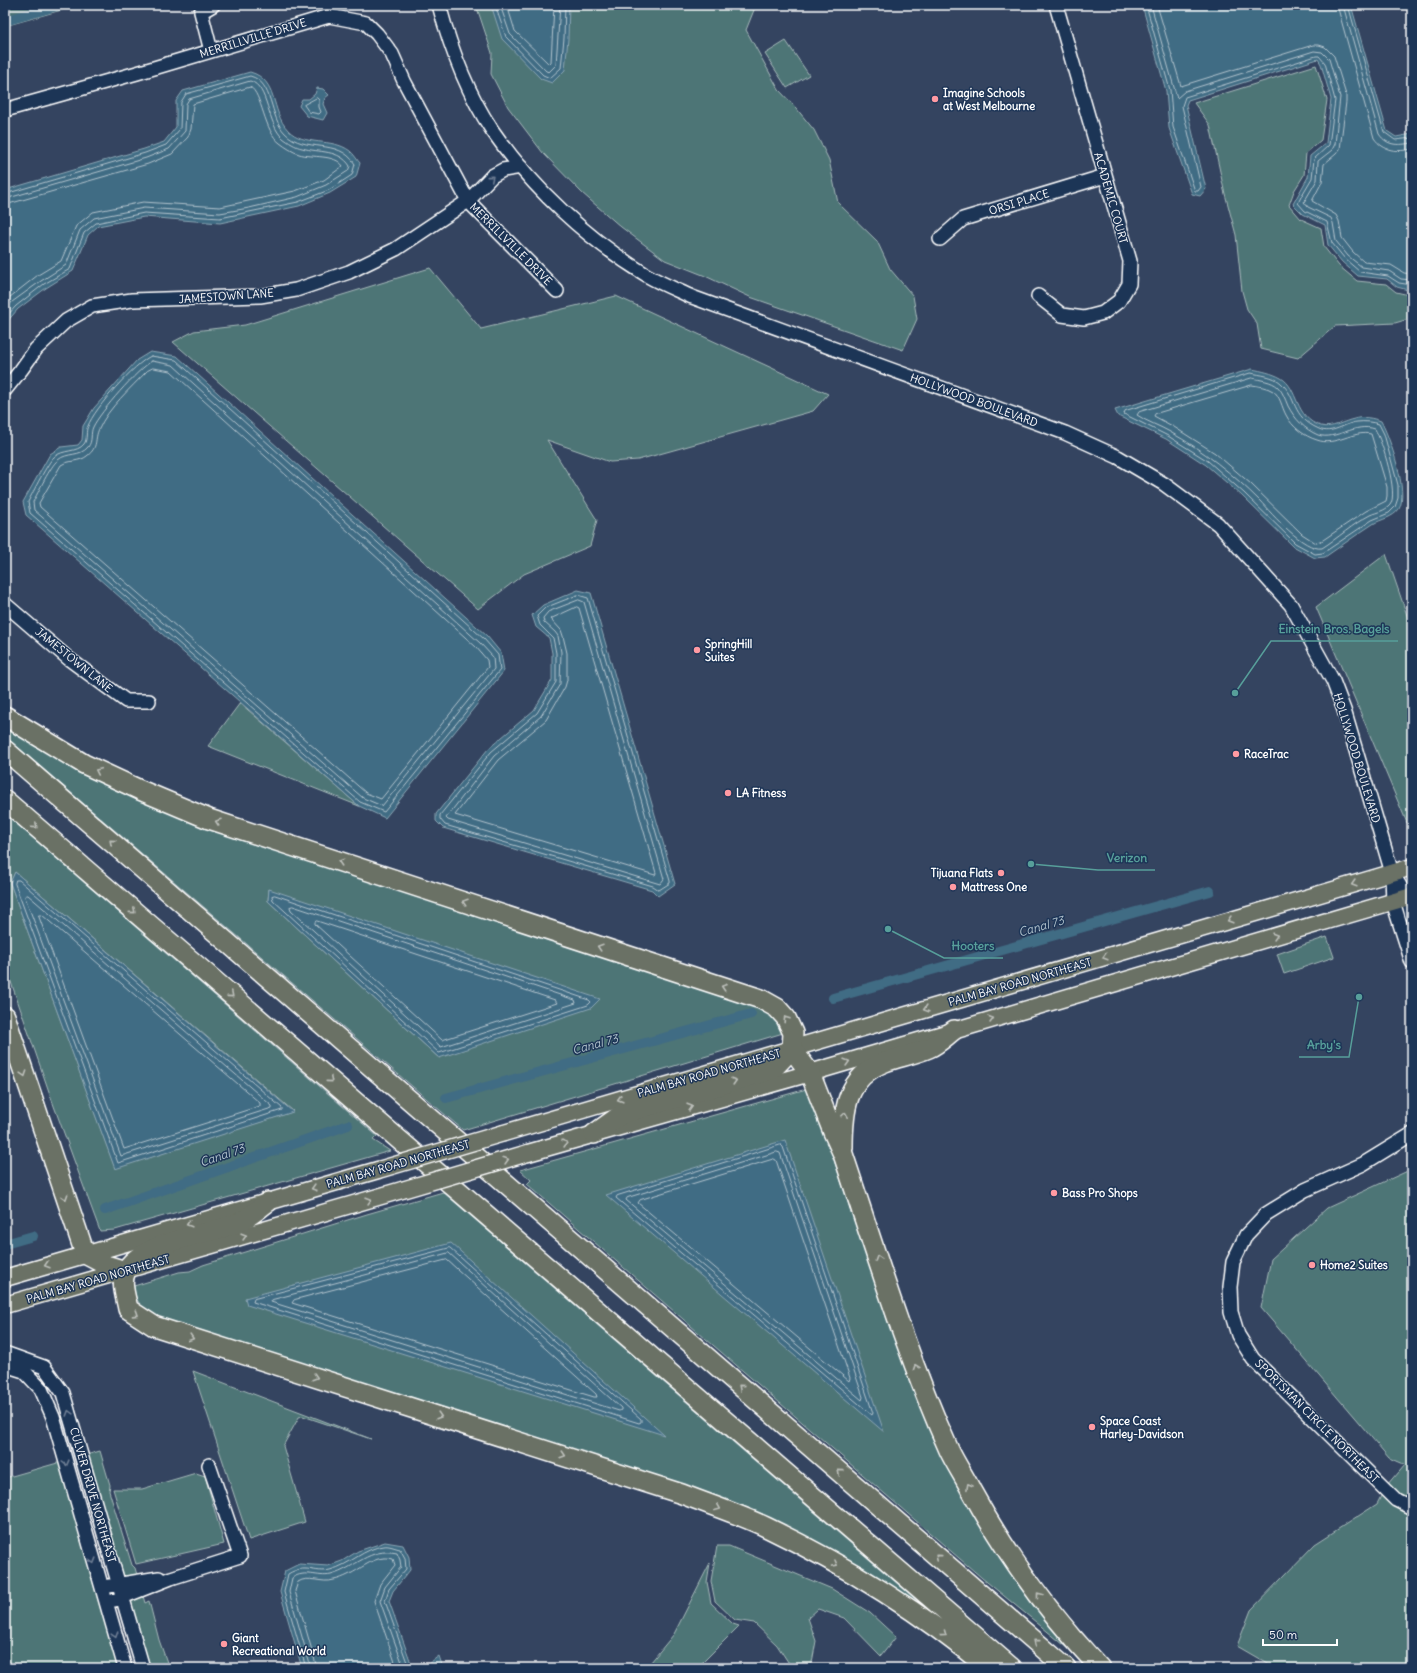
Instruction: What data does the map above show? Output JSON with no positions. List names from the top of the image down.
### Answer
{
  "streets": {
    "main road": ["PALM BAY ROAD NORTHEAST"],
    "street": [
      "MERRILLVILLE DRIVE",
      "ACADEMIC COURT",
      "ORSI PLACE",
      "JAMESTOWN LANE",
      "HOLLYWOOD BOULEVARD",
      "SPORTSMAN CIRCLE NORTHEAST",
      "CULVER DRIVE NORTHEAST"
    ]
  },
  "crossings": [
    ["MERRILLVILLE DRIVE", "JAMESTOWN LANE"],
    ["ACADEMIC COURT", "ORSI PLACE"],
    ["JAMESTOWN LANE", "HOLLYWOOD BOULEVARD"],
    ["HOLLYWOOD BOULEVARD", "PALM BAY ROAD NORTHEAST"]
  ],
  "water": ["Canal 73"],
  "places": [
    "Imagine Schools at West Melbourne",
    "SpringHill Suites",
    "Einstein Bros. Bagels",
    "RaceTrac",
    "LA Fitness",
    "Verizon",
    "Tijuana Flats",
    "Mattress One",
    "Hooters",
    "Arby's",
    "Bass Pro Shops",
    "Home2 Suites",
    "Space Coast Harley-Davidson",
    "Giant Recreational World"
  ],
  "scale_bar": "50 m"
}
